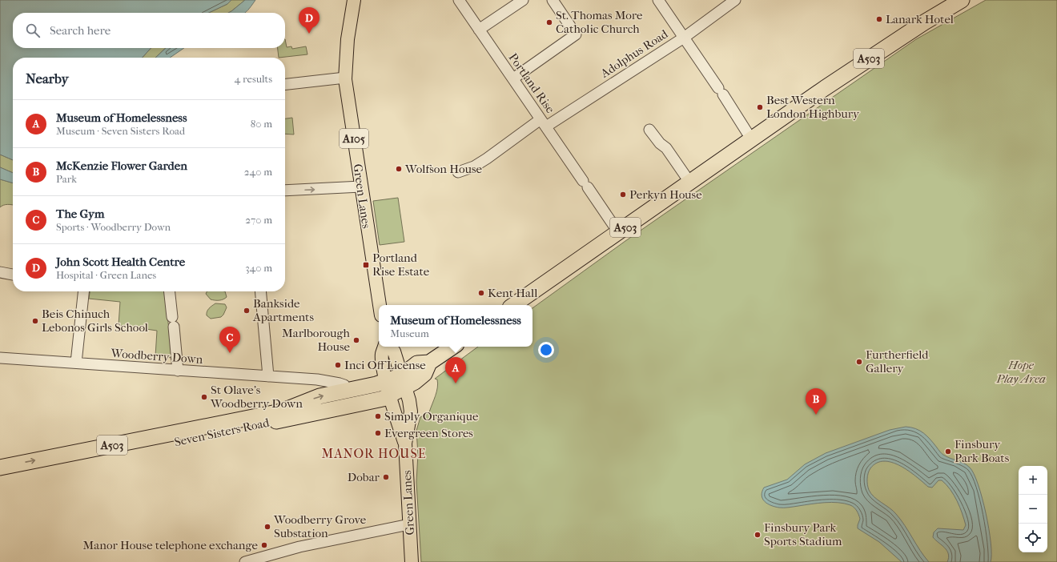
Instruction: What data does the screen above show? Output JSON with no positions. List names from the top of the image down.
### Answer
{
  "streets": {
    "highway": ["A503", "Seven Sisters Road"],
    "main road": ["A105", "Green Lanes"],
    "street": ["Adolphus Road", "Portland Rise", "Woodberry Down"]
  },
  "crossings": [
    ["Adolphus Road", "Portland Rise"],
    ["A503", "Portland Rise"],
    ["Green Lanes", "Seven Sisters Road"],
    ["Woodberry Down", "Seven Sisters Road"]
  ],
  "districts": ["MANOR HOUSE"],
  "parks": ["Hope Play Area"],
  "places": {
    "other": [
      "Lanark Hotel",
      "St. Thomas More Catholic Church",
      "Best Western London Highbury",
      "Wolfson House",
      "Perkyn House",
      "Kent Hall",
      "Bankside Apartments",
      "Beis Chinuch Lebonos Girls School",
      "Marlborough House",
      "Furtherfield Gallery",
      "Inci Off License",
      "St Olave's Woodberry Down",
      "Simply Organique",
      "Evergreen Stores",
      "Finsbury Park Boats",
      "Dobar",
      "Woodberry Grove Substation",
      "Finsbury Park Sports Stadium",
      "Manor House telephone exchange"
    ],
    "transit": ["Portland Rise Estate"]
  },
  "page": {
    "pins": [
      "D",
      "C",
      "A",
      "B"
    ],
    "search": "Search here",
    "heading": ["Nearby", "4 results"],
    "list": [
      {
        "mark": "A",
        "name": "Museum of Homelessness",
        "note": "Museum · Seven Sisters Road",
        "value": "80 m"
      },
      {
        "mark": "B",
        "name": "McKenzie Flower Garden",
        "note": "Park",
        "value": "240 m"
      },
      {
        "mark": "C",
        "name": "The Gym",
        "note": "Sports · Woodberry Down",
        "value": "270 m"
      },
      {
        "mark": "D",
        "name": "John Scott Health Centre",
        "note": "Hospital · Green Lanes",
        "value": "340 m"
      }
    ],
    "popup": ["Museum of Homelessness", "Museum"],
    "map_buttons": ["+", "−"]
  }
}
